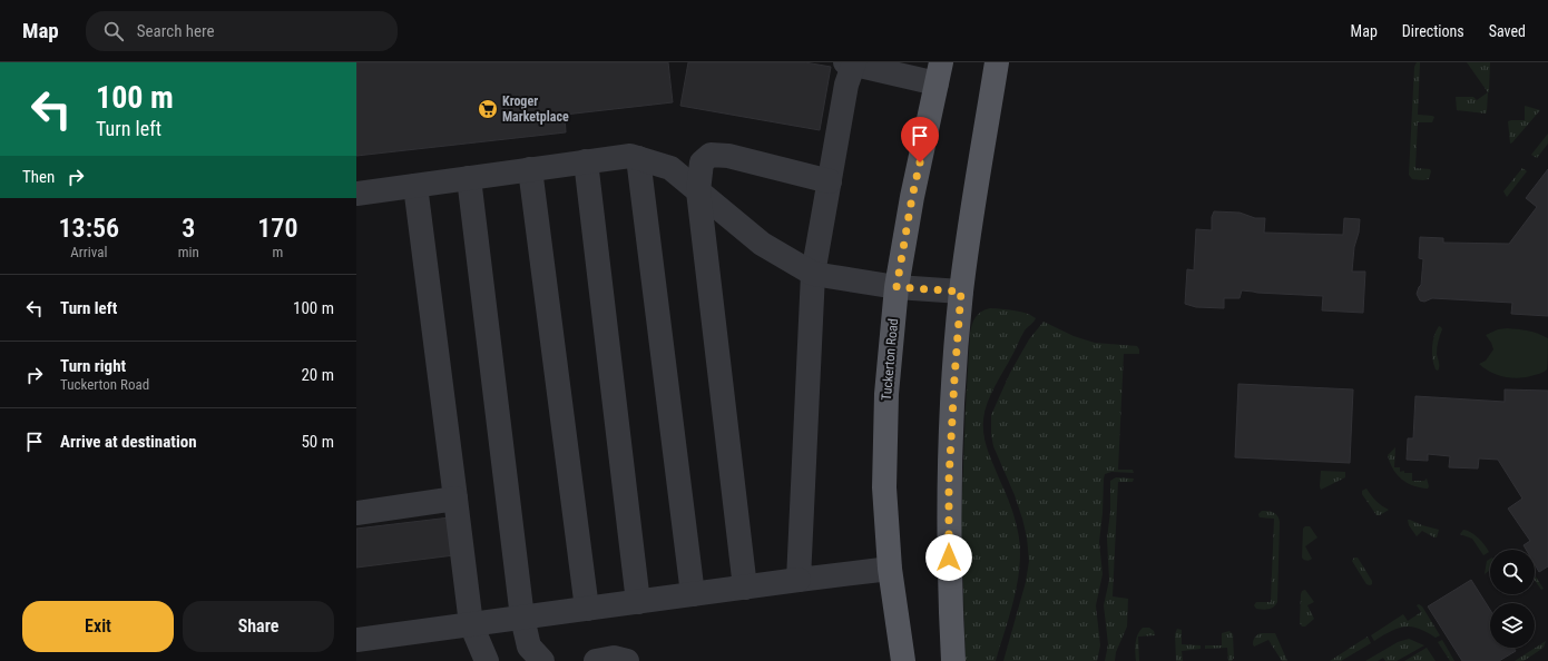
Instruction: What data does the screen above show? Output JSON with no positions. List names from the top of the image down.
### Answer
{
  "streets": {
    "main road": ["Tuckerton Road"]
  },
  "places": {
    "supermarket": ["Kroger Marketplace"]
  },
  "page": {
    "header": "Map",
    "search": "Search here",
    "nav": ["Map", "Directions", "Saved"],
    "turn": ["100 m", "Turn left"],
    "then": "Then",
    "eta": [
      "13:56",
      "Arrival",
      "3",
      "min",
      "170",
      "m"
    ],
    "list": [
      {
        "name": "Turn left",
        "value": "100 m"
      },
      {
        "name": "Turn right",
        "note": "Tuckerton Road",
        "value": "20 m"
      },
      {
        "name": "Arrive at destination",
        "value": "50 m"
      }
    ],
    "buttons": ["Exit", "Share"]
  }
}
